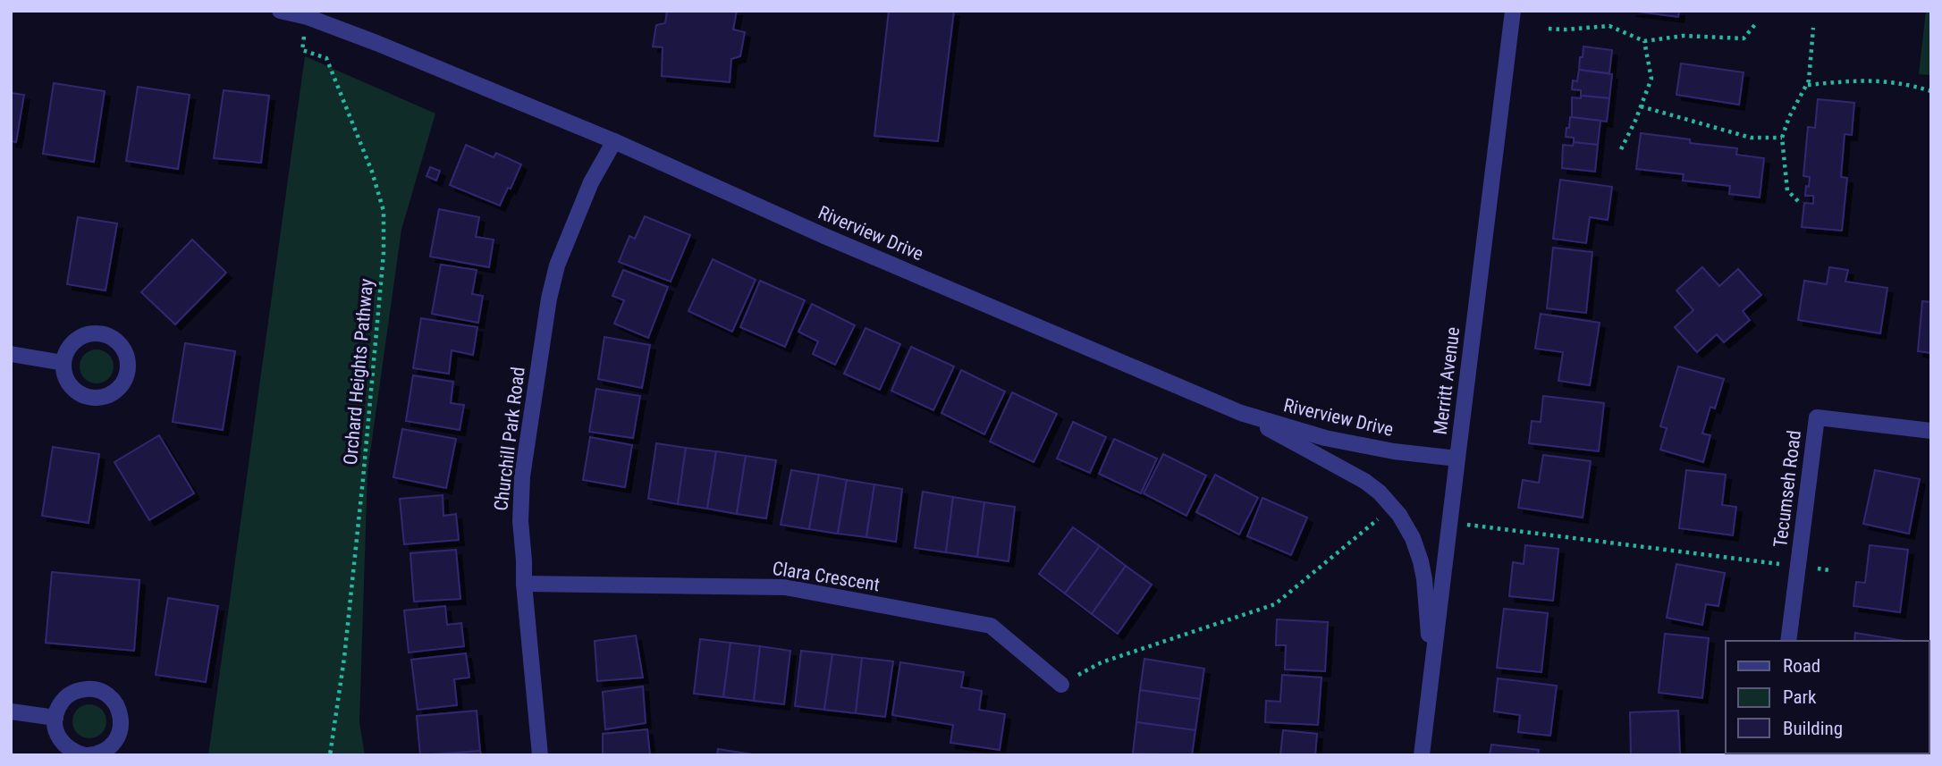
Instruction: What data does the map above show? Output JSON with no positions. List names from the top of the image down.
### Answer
{
  "streets": {
    "street": [
      "Riverview Drive",
      "Merritt Avenue",
      "Churchill Park Road",
      "Tecumseh Road",
      "Clara Crescent"
    ],
    "path": ["Orchard Heights Pathway"]
  },
  "crossings": [
    ["Riverview Drive", "Orchard Heights Pathway"],
    ["Riverview Drive", "Merritt Avenue"],
    ["Riverview Drive", "Churchill Park Road"],
    ["Churchill Park Road", "Clara Crescent"]
  ],
  "legend": ["Road", "Park", "Building"]
}
